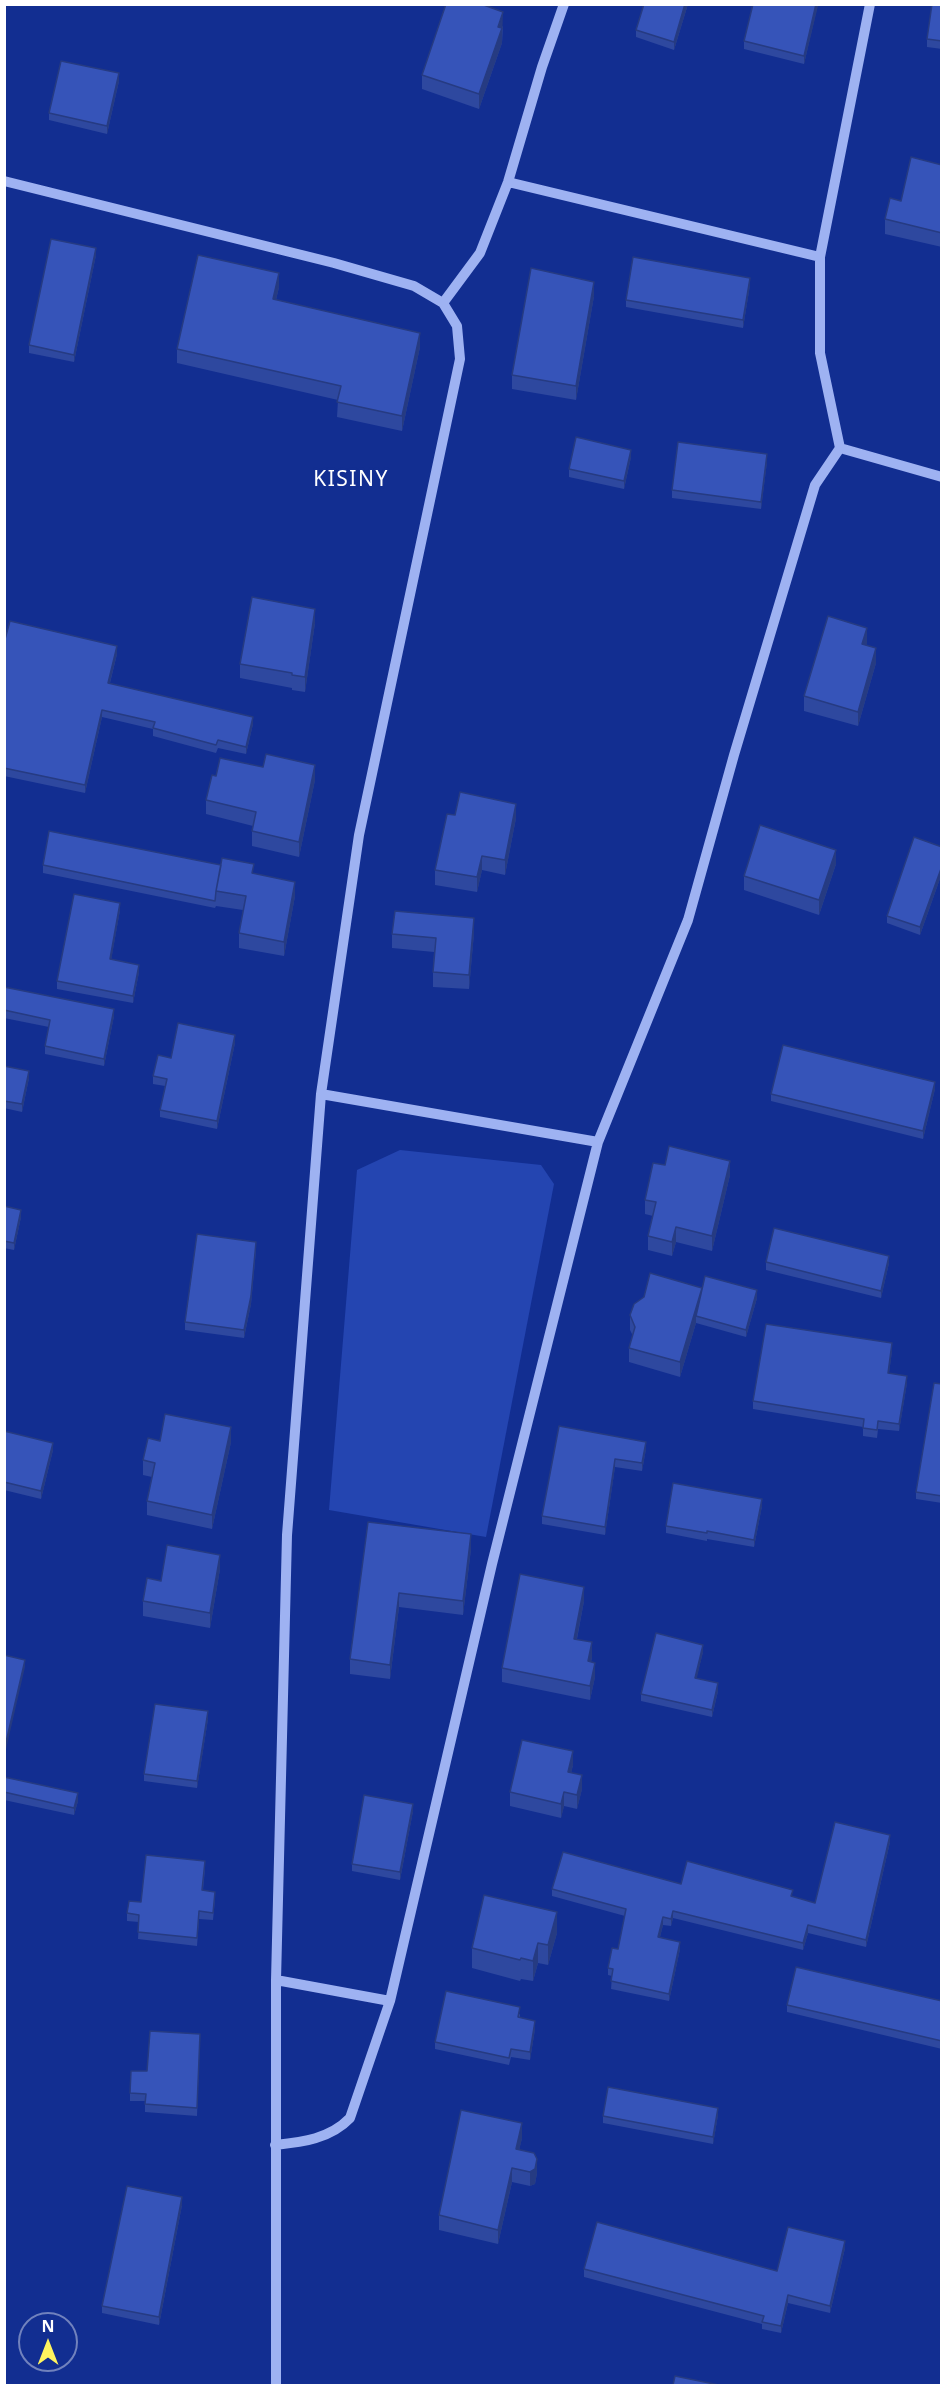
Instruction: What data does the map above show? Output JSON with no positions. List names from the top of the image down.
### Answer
{
  "districts": ["KISINY"],
  "north": "top"
}
